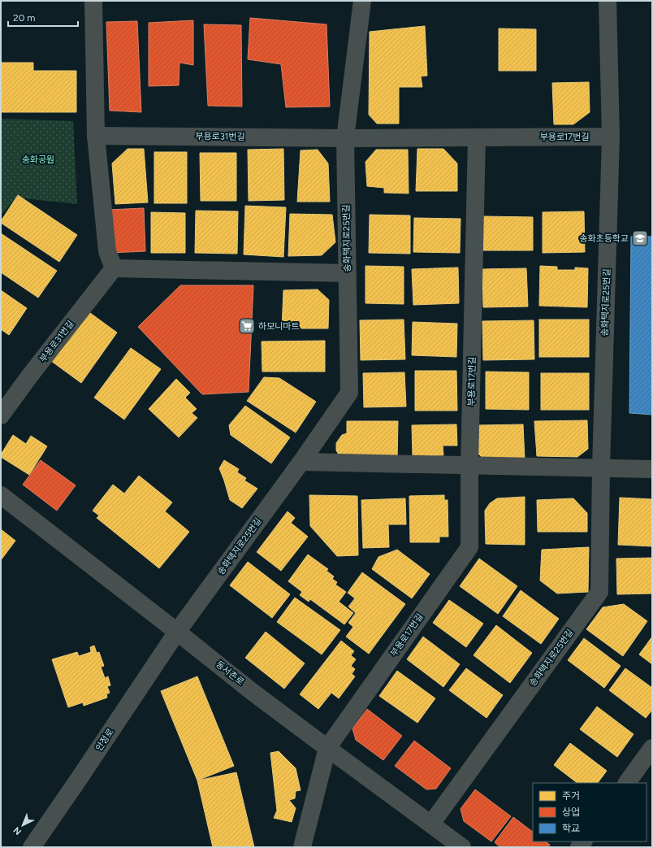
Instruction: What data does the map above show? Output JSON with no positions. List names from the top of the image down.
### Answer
{
  "streets": {
    "street": [
      "부용로31번길",
      "부용로17번길",
      "송화택지로25번길",
      "동서촌로",
      "안정로"
    ]
  },
  "crossings": [
    ["부용로31번길", "부용로17번길"],
    ["부용로31번길", "송화택지로25번길"],
    ["부용로17번길", "송화택지로25번길"],
    ["부용로17번길", "동서촌로"],
    ["송화택지로25번길", "동서촌로"],
    ["송화택지로25번길", "안정로"],
    ["동서촌로", "안정로"]
  ],
  "parks": ["송화공원"],
  "places": {
    "school or university": ["송화초등학교"],
    "supermarket": ["하모니마트"]
  },
  "legend": ["주거", "상업", "학교"],
  "scale_bar": "20 m",
  "north": "bottom left"
}
